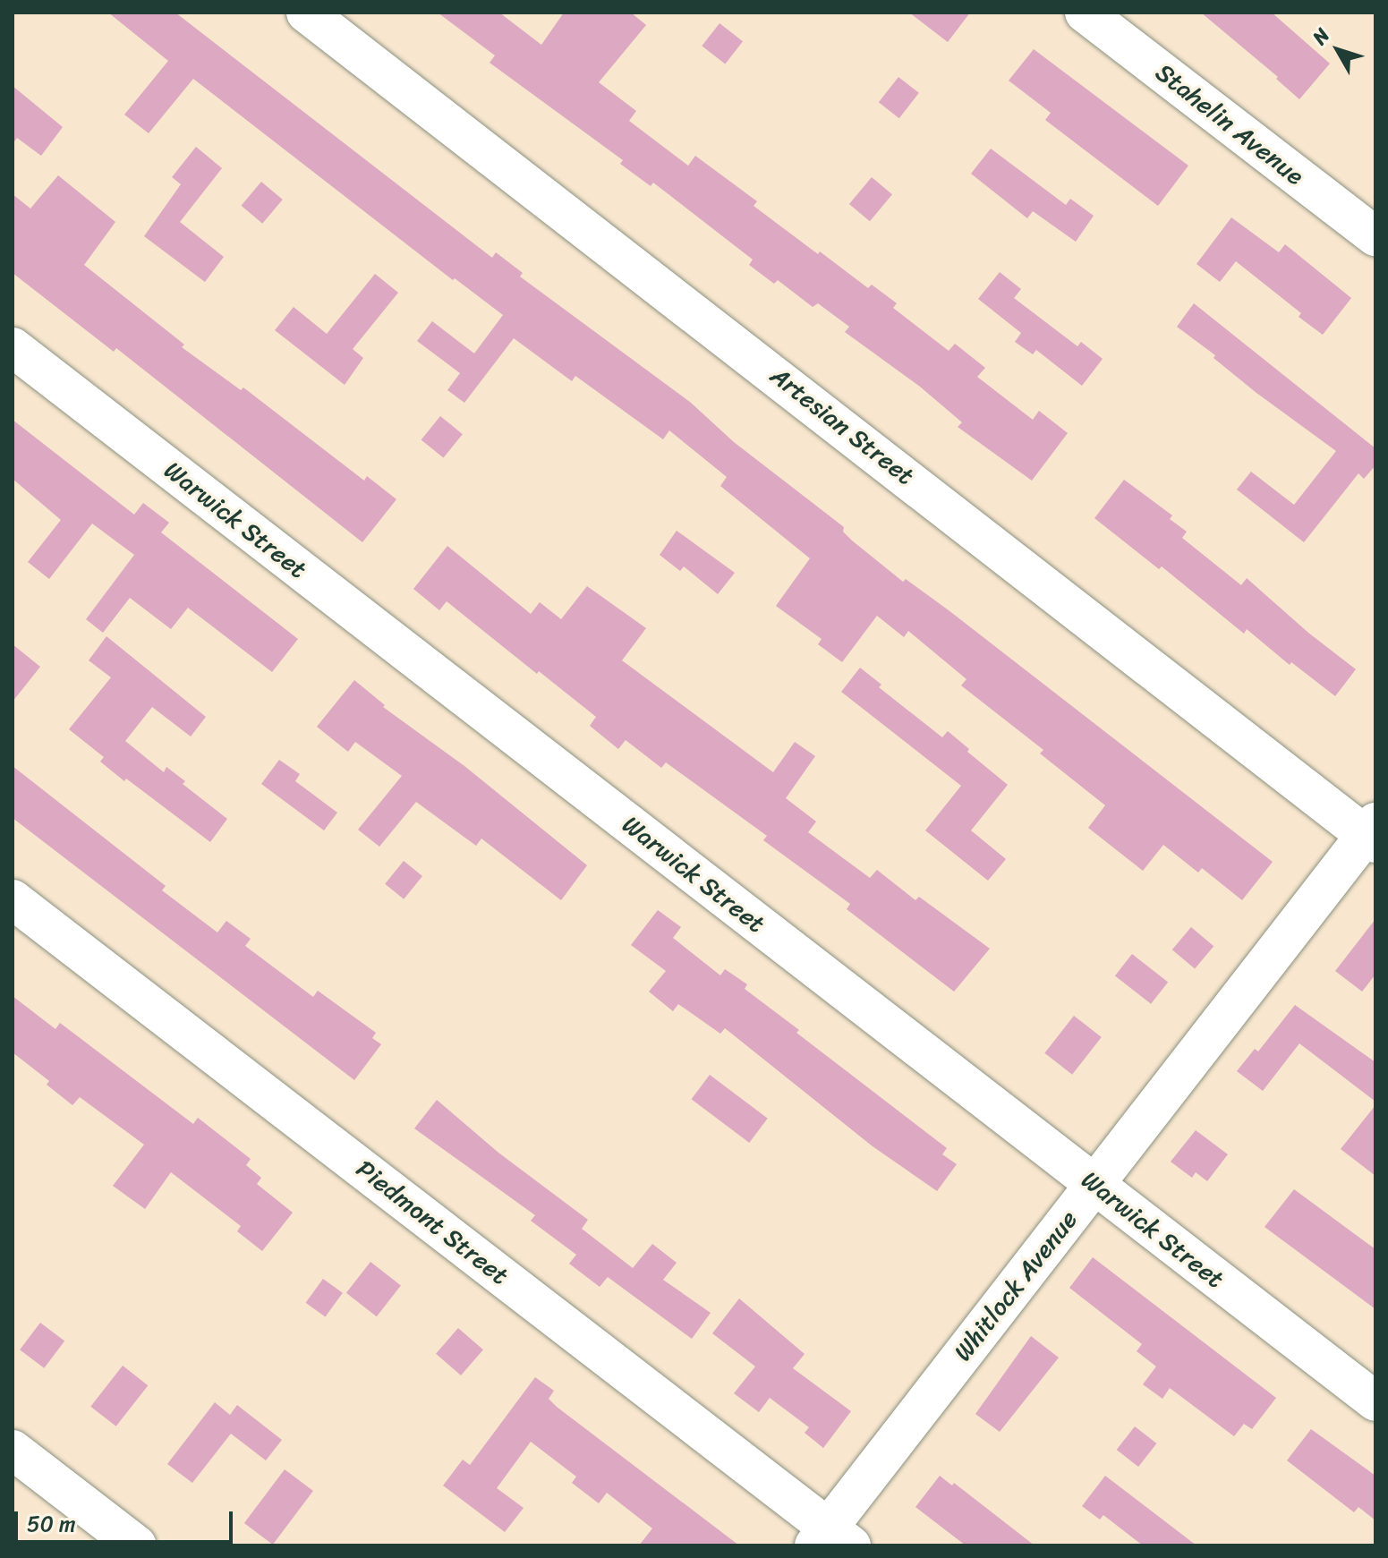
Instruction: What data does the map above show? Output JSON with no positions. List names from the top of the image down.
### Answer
{
  "streets": {
    "street": [
      "Stahelin Avenue",
      "Artesian Street",
      "Warwick Street",
      "Piedmont Street",
      "Whitlock Avenue"
    ]
  },
  "crossings": [
    ["Artesian Street", "Whitlock Avenue"],
    ["Warwick Street", "Whitlock Avenue"],
    ["Piedmont Street", "Whitlock Avenue"]
  ],
  "scale_bar": "50 m",
  "north": "top left"
}
